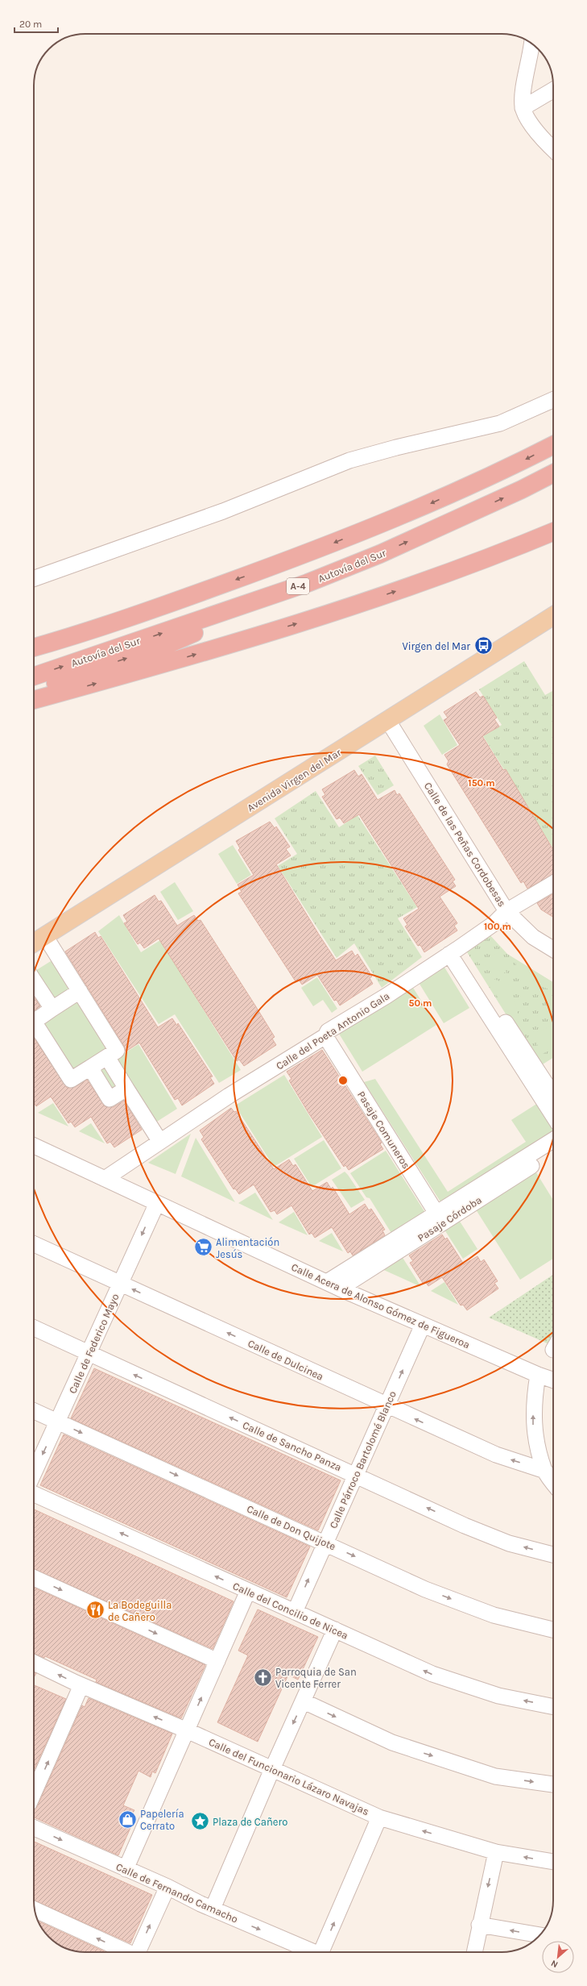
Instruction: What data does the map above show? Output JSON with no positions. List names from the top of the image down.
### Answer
{
  "streets": {
    "highway": ["Autovía del Sur", "A-4"],
    "main road": ["Avenida Virgen del Mar"],
    "street": [
      "Calle de las Peñas Cordobesas",
      "Calle del Poeta Antonio Gala",
      "Pasaje Comuneros",
      "Pasaje Córdoba",
      "Calle Acera de Alonso Gómez de Figueroa",
      "Calle de Federico Mayo",
      "Calle de Dulcinea",
      "Calle de Sancho Panza",
      "Calle Párroco Bartolomé Blanco",
      "Calle de Don Quijote",
      "Calle del Concilio de Nicea",
      "Calle del Funcionario Lázaro Navajas",
      "Calle de Fernando Camacho"
    ]
  },
  "crossings": [
    ["Avenida Virgen del Mar", "Calle de las Peñas Cordobesas"],
    ["Calle de las Peñas Cordobesas", "Calle del Poeta Antonio Gala"],
    ["Calle del Poeta Antonio Gala", "Pasaje Comuneros"],
    ["Calle del Poeta Antonio Gala", "Calle Acera de Alonso Gómez de Figueroa"],
    ["Pasaje Comuneros", "Pasaje Córdoba"],
    ["Calle Acera de Alonso Gómez de Figueroa", "Calle de Federico Mayo"],
    ["Calle Acera de Alonso Gómez de Figueroa", "Calle Párroco Bartolomé Blanco"],
    ["Calle de Federico Mayo", "Calle de Dulcinea"],
    ["Calle de Federico Mayo", "Calle de Sancho Panza"],
    ["Calle de Federico Mayo", "Calle de Don Quijote"],
    ["Calle de Dulcinea", "Calle Párroco Bartolomé Blanco"],
    ["Calle de Sancho Panza", "Calle Párroco Bartolomé Blanco"],
    ["Calle Párroco Bartolomé Blanco", "Calle de Don Quijote"],
    ["Calle Párroco Bartolomé Blanco", "Calle del Concilio de Nicea"]
  ],
  "one_way": [
    "Calle de Federico Mayo",
    "Calle de Dulcinea",
    "Calle de Sancho Panza",
    "Calle Párroco Bartolomé Blanco",
    "Calle de Don Quijote"
  ],
  "places": {
    "bus stop": ["Virgen del Mar"],
    "supermarket": ["Alimentación Jesús"],
    "restaurant": ["La Bodeguilla de Cañero"],
    "church": ["Parroquia de San Vicente Ferrer"],
    "shop": ["Papelería Cerrato"],
    "place": ["Plaza de Cañero"]
  },
  "scale_bar": "20 m",
  "north": "bottom left",
  "rings": ["150 m", "100 m", "50 m"]
}
